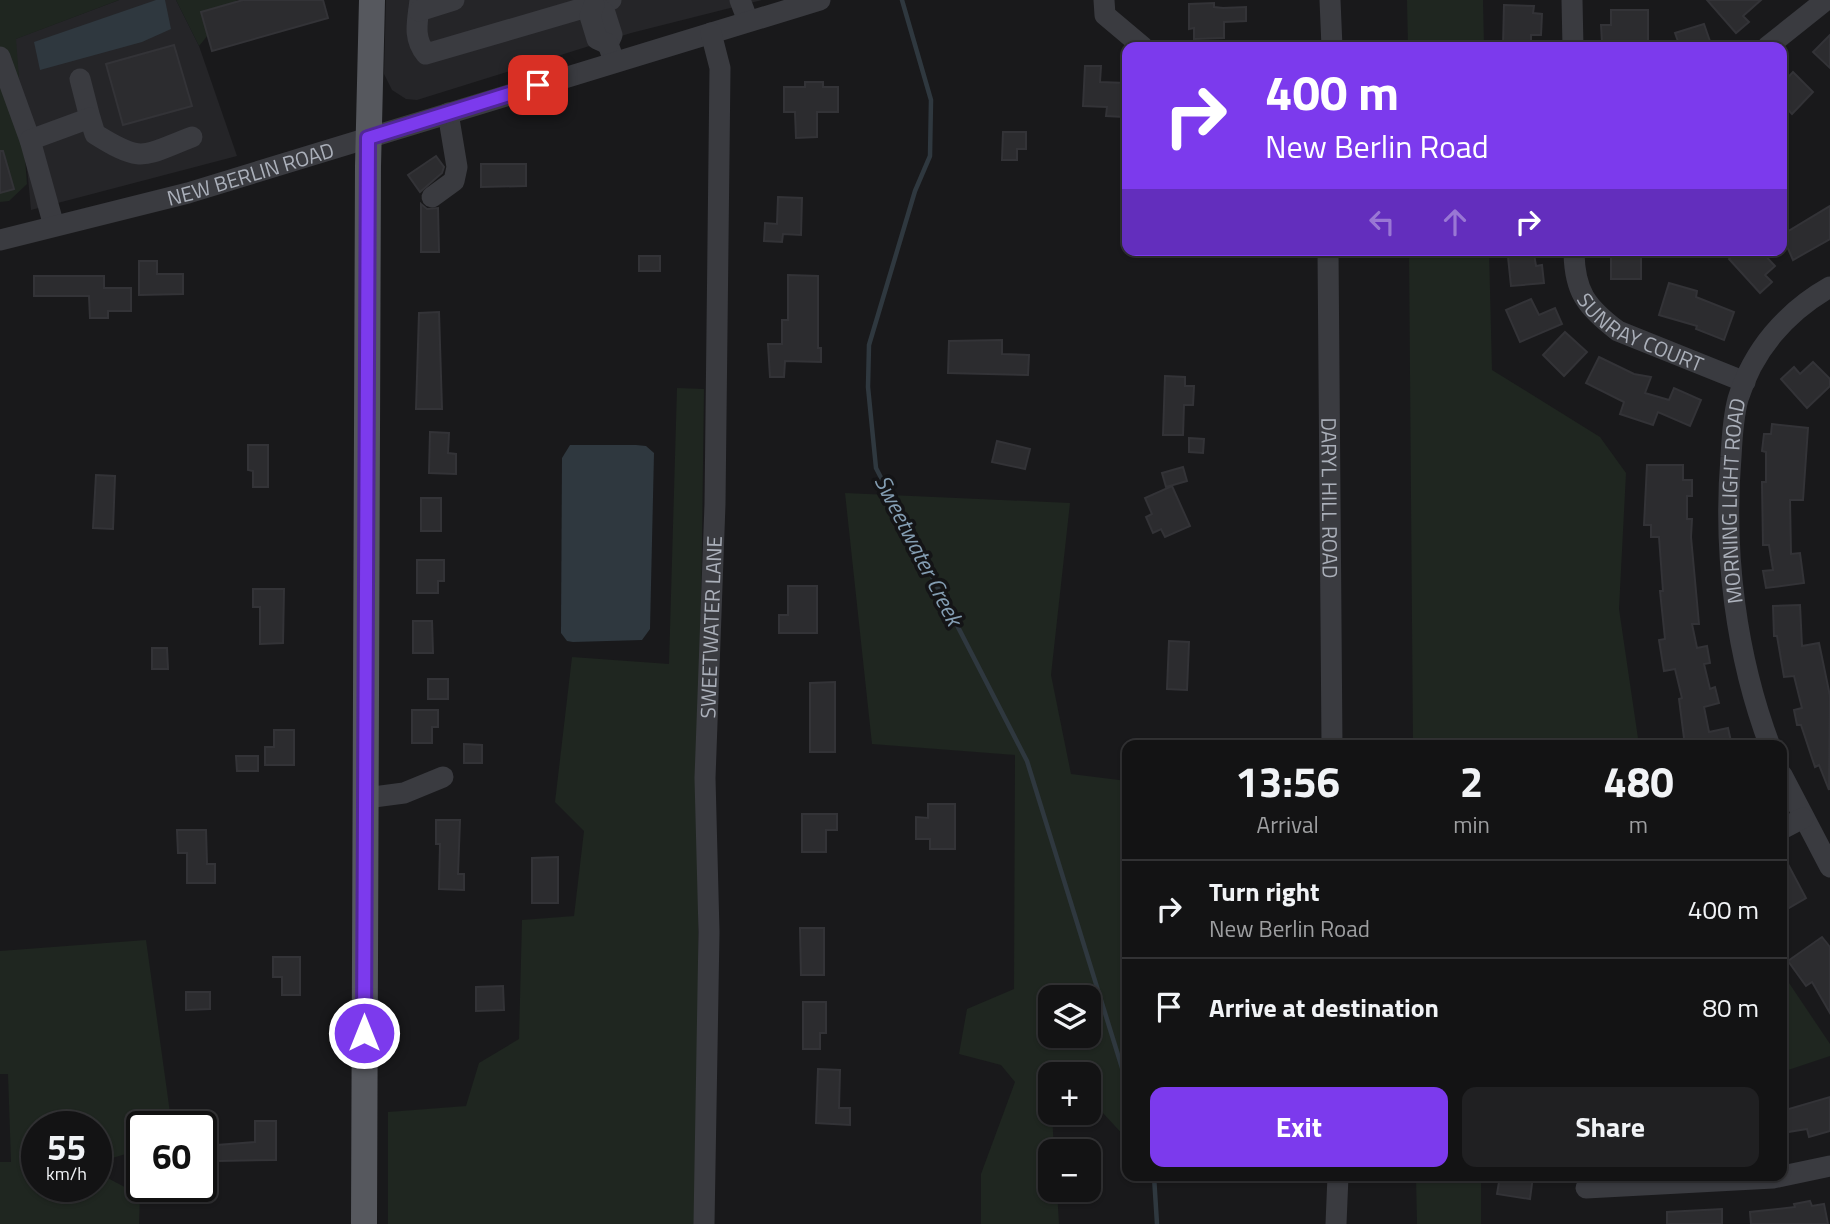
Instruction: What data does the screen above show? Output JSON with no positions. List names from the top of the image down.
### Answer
{
  "streets": {
    "street": [
      "NEW BERLIN ROAD",
      "SUNRAY COURT",
      "DARYL HILL ROAD",
      "MORNING LIGHT ROAD",
      "SWEETWATER LANE"
    ]
  },
  "crossings": [
    ["NEW BERLIN ROAD", "SWEETWATER LANE"],
    ["SUNRAY COURT", "MORNING LIGHT ROAD"]
  ],
  "water": ["Sweetwater Creek"],
  "page": {
    "turn": ["400 m", "New Berlin Road"],
    "eta": [
      "13:56",
      "Arrival",
      "2",
      "min",
      "480",
      "m"
    ],
    "list": [
      {
        "name": "Turn right",
        "note": "New Berlin Road",
        "value": "400 m"
      },
      {
        "name": "Arrive at destination",
        "value": "80 m"
      }
    ],
    "map_buttons": ["+", "−"],
    "buttons": ["Exit", "Share"],
    "speed": "55 km/h",
    "limit": "60"
  }
}
